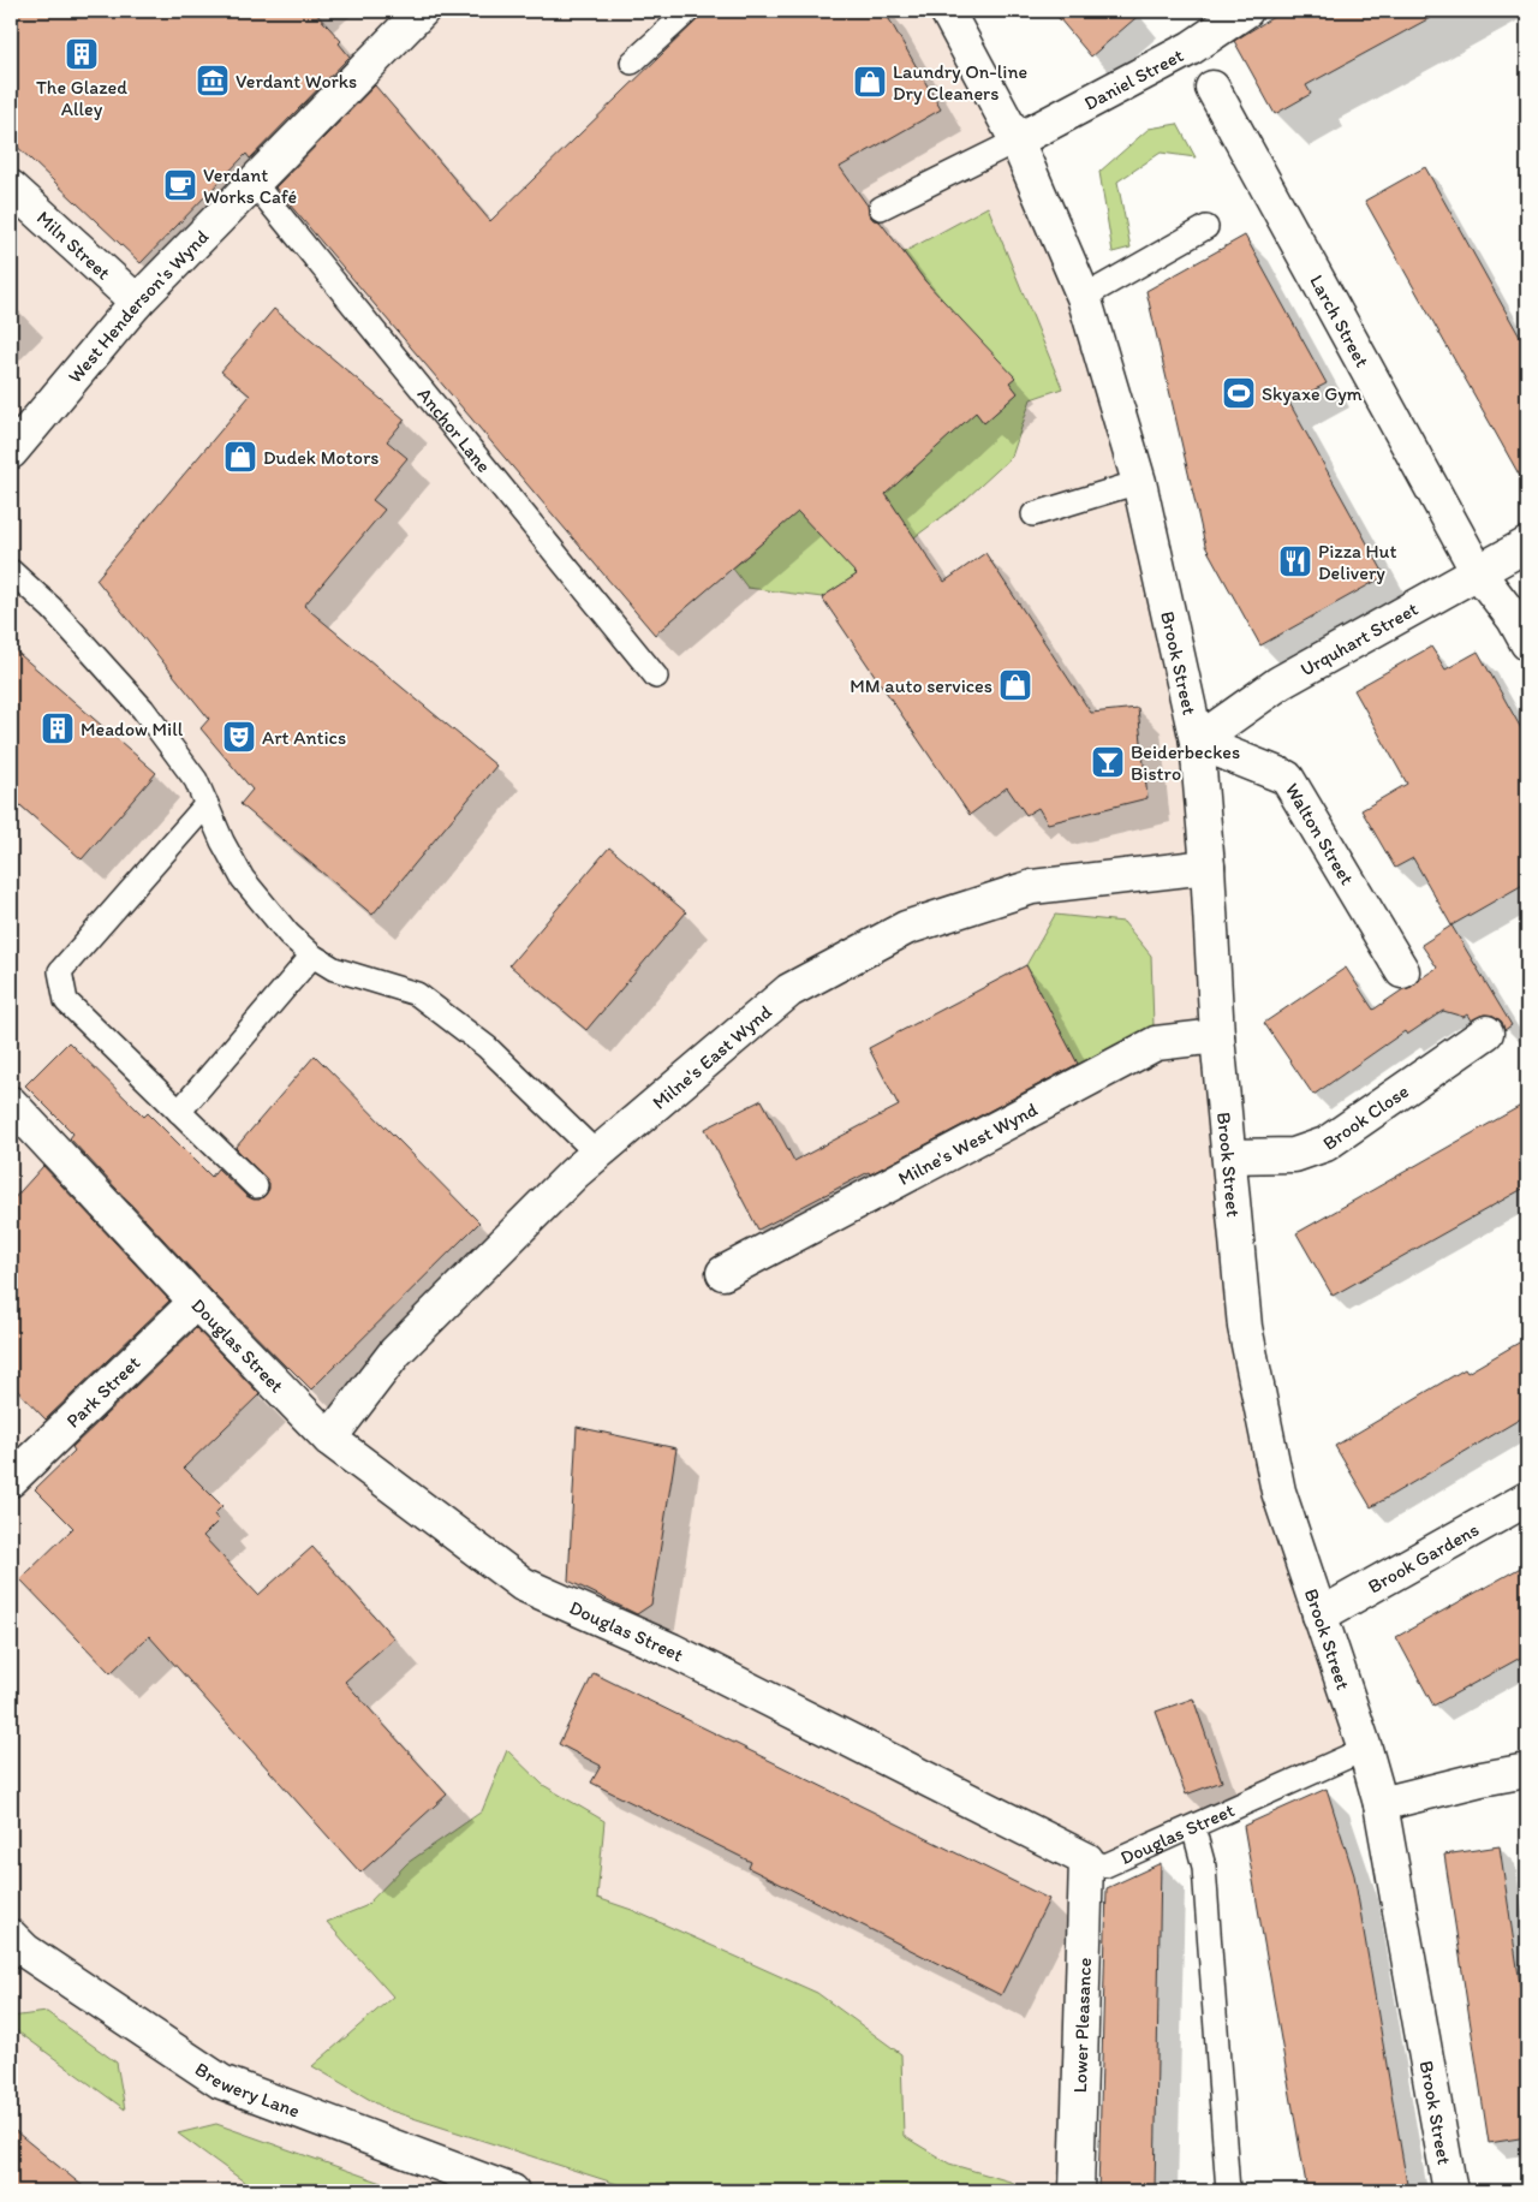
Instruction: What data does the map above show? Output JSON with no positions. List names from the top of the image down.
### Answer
{
  "streets": {
    "street": [
      "Daniel Street",
      "Miln Street",
      "West Henderson's Wynd",
      "Larch Street",
      "Urquhart Street",
      "Brook Street",
      "Walton Street",
      "Milne's East Wynd",
      "Brook Close",
      "Milne's West Wynd",
      "Douglas Street",
      "Park Street",
      "Brook Gardens",
      "Lower Pleasance",
      "Brewery Lane"
    ],
    "lane": ["Anchor Lane"]
  },
  "crossings": [
    ["Daniel Street", "Brook Street"],
    ["Miln Street", "West Henderson's Wynd"],
    ["West Henderson's Wynd", "Anchor Lane"],
    ["Larch Street", "Urquhart Street"],
    ["Urquhart Street", "Brook Street"],
    ["Urquhart Street", "Walton Street"],
    ["Brook Street", "Walton Street"],
    ["Brook Street", "Milne's East Wynd"],
    ["Brook Street", "Brook Close"],
    ["Brook Street", "Milne's West Wynd"],
    ["Brook Street", "Douglas Street"],
    ["Brook Street", "Brook Gardens"],
    ["Milne's East Wynd", "Douglas Street"],
    ["Douglas Street", "Park Street"],
    ["Douglas Street", "Lower Pleasance"]
  ],
  "places": {
    "building": ["The Glazed Alley", "Meadow Mill"],
    "museum": ["Verdant Works"],
    "shop": ["Laundry On-line Dry Cleaners", "Dudek Motors", "MM auto services"],
    "cafe": ["Verdant Works Café"],
    "sports": ["Skyaxe Gym"],
    "restaurant": ["Pizza Hut Delivery"],
    "theatre": ["Art Antics"],
    "bar": ["Beiderbeckes Bistro"]
  }
}
